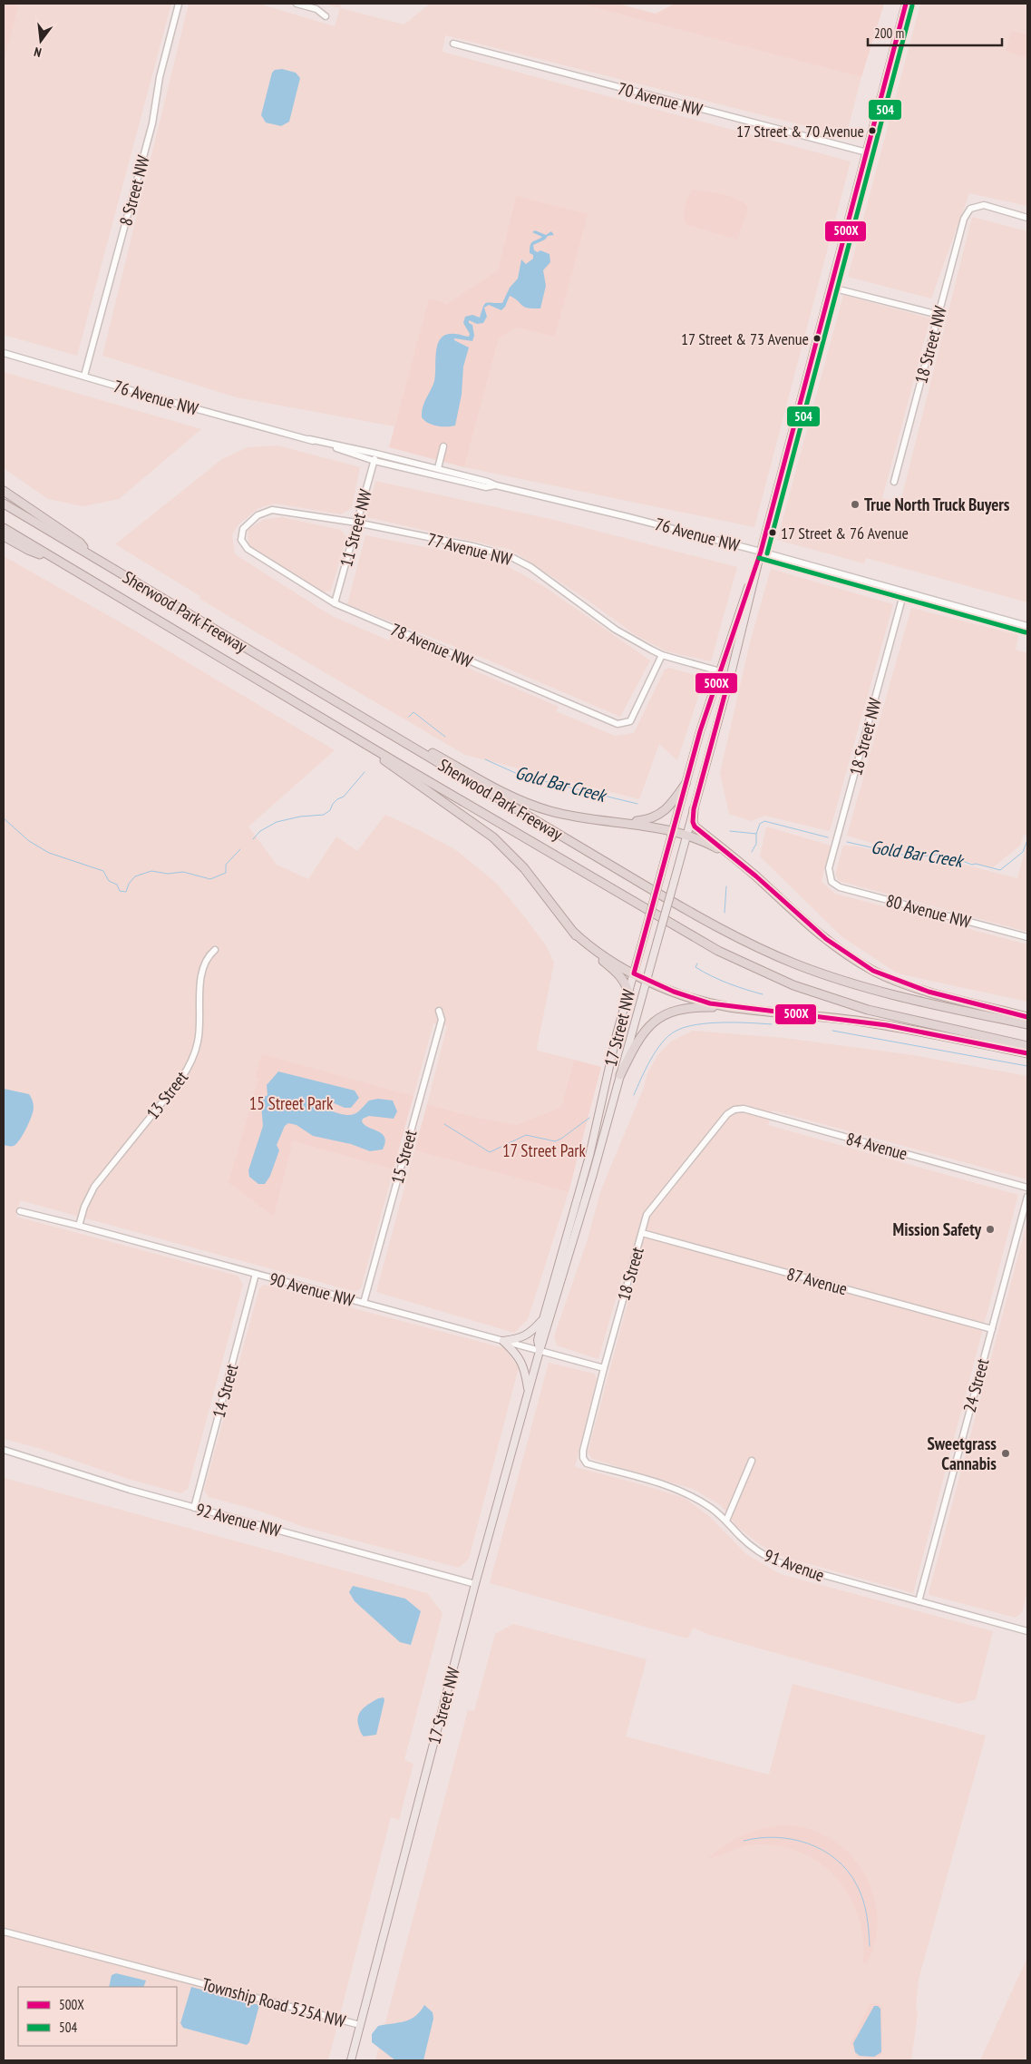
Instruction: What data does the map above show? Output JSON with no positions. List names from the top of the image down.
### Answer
{
  "streets": {
    "highway": ["Sherwood Park Freeway"],
    "main road": ["17 Street NW"],
    "street": [
      "70 Avenue NW",
      "8 Street NW",
      "18 Street NW",
      "76 Avenue NW",
      "11 Street NW",
      "77 Avenue NW",
      "78 Avenue NW",
      "80 Avenue NW",
      "13 Street",
      "84 Avenue",
      "15 Street",
      "18 Street",
      "87 Avenue",
      "90 Avenue NW",
      "24 Street",
      "14 Street",
      "92 Avenue NW",
      "91 Avenue",
      "Township Road 525A NW"
    ]
  },
  "crossings": [
    ["70 Avenue NW", "17 Street NW"],
    ["8 Street NW", "76 Avenue NW"],
    ["18 Street NW", "76 Avenue NW"],
    ["18 Street NW", "80 Avenue NW"],
    ["76 Avenue NW", "11 Street NW"],
    ["76 Avenue NW", "17 Street NW"],
    ["11 Street NW", "77 Avenue NW"],
    ["11 Street NW", "78 Avenue NW"],
    ["77 Avenue NW", "78 Avenue NW"],
    ["77 Avenue NW", "17 Street NW"],
    ["17 Street NW", "90 Avenue NW"],
    ["17 Street NW", "92 Avenue NW"],
    ["17 Street NW", "Township Road 525A NW"],
    ["13 Street", "90 Avenue NW"],
    ["84 Avenue", "18 Street"],
    ["15 Street", "90 Avenue NW"],
    ["18 Street", "87 Avenue"],
    ["18 Street", "90 Avenue NW"],
    ["18 Street", "91 Avenue"],
    ["87 Avenue", "24 Street"],
    ["90 Avenue NW", "14 Street"],
    ["24 Street", "91 Avenue"],
    ["14 Street", "92 Avenue NW"]
  ],
  "water": ["Gold Bar Creek"],
  "parks": ["15 Street Park", "17 Street Park"],
  "places": [
    "17 Street & 70 Avenue",
    "17 Street & 73 Avenue",
    "True North Truck Buyers",
    "17 Street & 76 Avenue",
    "Mission Safety",
    "Sweetgrass Cannabis"
  ],
  "lines": ["transit line 500X", "transit line 504"],
  "legend": ["500X", "504"],
  "scale_bar": "200 m",
  "north": "bottom"
}
